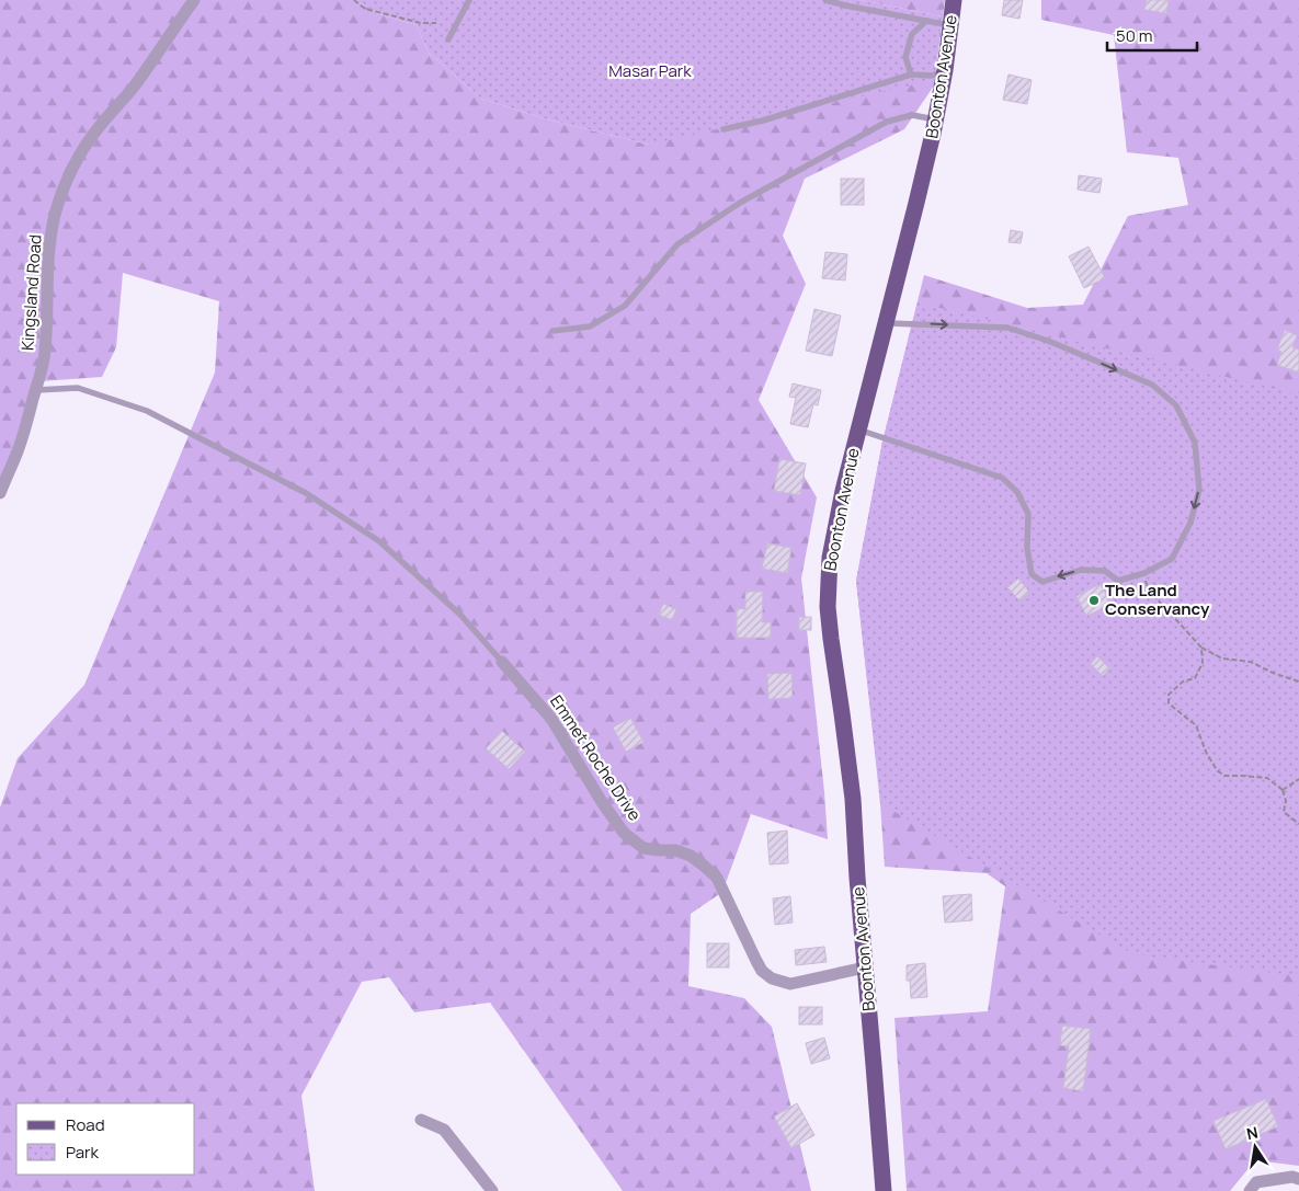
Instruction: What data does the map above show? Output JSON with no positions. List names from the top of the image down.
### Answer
{
  "streets": {
    "main road": ["Boonton Avenue"],
    "street": ["Kingsland Road", "Emmet Roche Drive"]
  },
  "crossings": [
    ["Boonton Avenue", "Emmet Roche Drive"]
  ],
  "parks": ["Masar Park"],
  "places": ["The Land Conservancy"],
  "legend": ["Road", "Park"],
  "scale_bar": "50 m",
  "north": "top"
}
